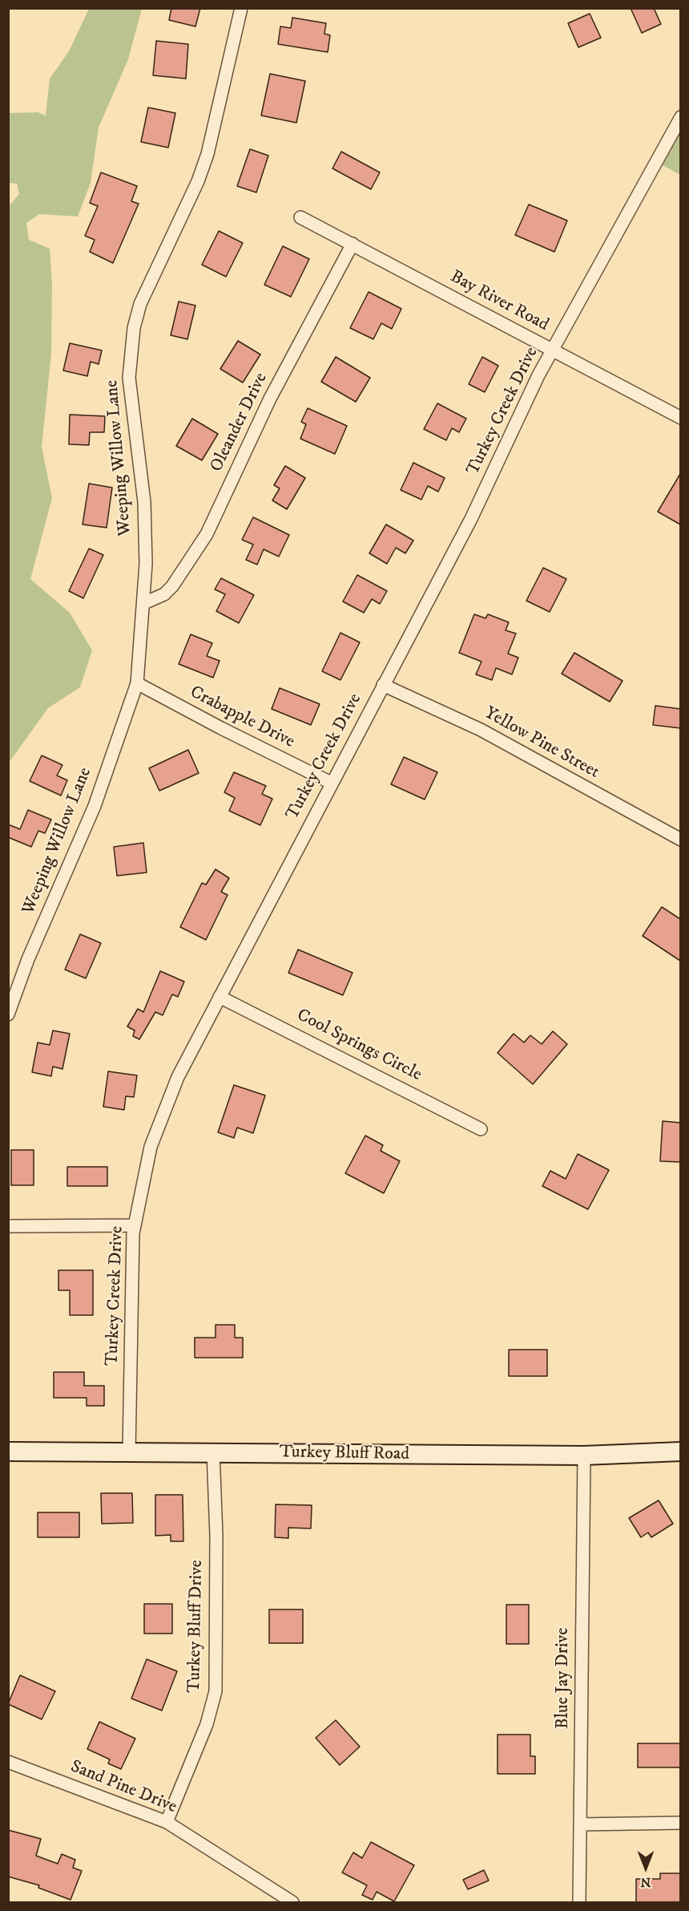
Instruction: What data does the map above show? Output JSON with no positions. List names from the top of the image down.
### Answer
{
  "streets": {
    "street": [
      "Bay River Road",
      "Turkey Creek Drive",
      "Oleander Drive",
      "Weeping Willow Lane",
      "Crabapple Drive",
      "Yellow Pine Street",
      "Cool Springs Circle",
      "Turkey Bluff Road",
      "Turkey Bluff Drive",
      "Blue Jay Drive",
      "Sand Pine Drive"
    ]
  },
  "crossings": [
    ["Bay River Road", "Turkey Creek Drive"],
    ["Bay River Road", "Oleander Drive"],
    ["Turkey Creek Drive", "Crabapple Drive"],
    ["Turkey Creek Drive", "Yellow Pine Street"],
    ["Turkey Creek Drive", "Cool Springs Circle"],
    ["Turkey Creek Drive", "Turkey Bluff Road"],
    ["Oleander Drive", "Weeping Willow Lane"],
    ["Weeping Willow Lane", "Crabapple Drive"],
    ["Turkey Bluff Road", "Turkey Bluff Drive"],
    ["Turkey Bluff Road", "Blue Jay Drive"],
    ["Turkey Bluff Drive", "Sand Pine Drive"]
  ],
  "north": "bottom"
}
